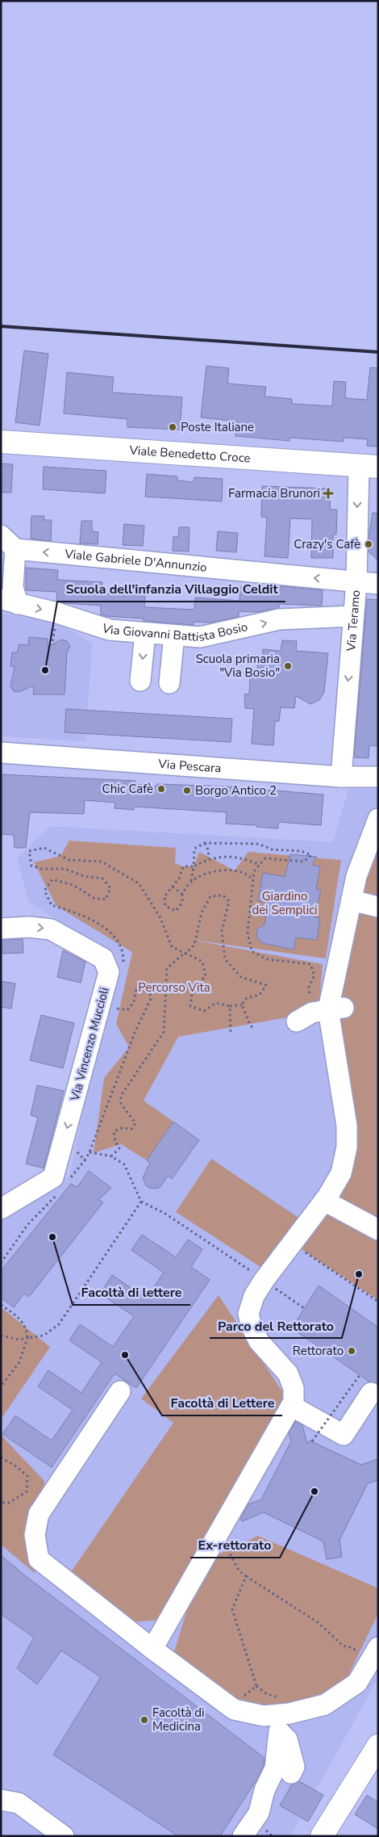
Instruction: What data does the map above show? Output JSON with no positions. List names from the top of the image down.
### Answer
{
  "streets": {
    "main road": ["Viale Benedetto Croce"],
    "street": [
      "Viale Gabriele D'Annunzio",
      "Via Teramo",
      "Via Giovanni Battista Bosio",
      "Via Pescara",
      "Via Vincenzo Muccioli"
    ]
  },
  "crossings": [
    ["Viale Benedetto Croce", "Via Teramo"],
    ["Viale Gabriele D'Annunzio", "Via Teramo"],
    ["Via Teramo", "Via Giovanni Battista Bosio"],
    ["Via Teramo", "Via Pescara"]
  ],
  "one_way": ["Viale Gabriele D'Annunzio", "Via Teramo", "Via Giovanni Battista Bosio"],
  "parks": ["Giardino dei Semplici", "Percorso Vita"],
  "places": {
    "other": [
      "Poste Italiane",
      "Crazy's Cafè",
      "Scuola primaria \"Via Bosio\"",
      "Scuola dell'infanzia Villaggio Celdit",
      "Chic Cafè",
      "Borgo Antico 2",
      "Facoltà di lettere",
      "Parco del Rettorato",
      "Rettorato",
      "Facoltà di Lettere",
      "Ex-rettorato",
      "Facoltà di Medicina"
    ],
    "health": ["Farmacia Brunori"]
  }
}
